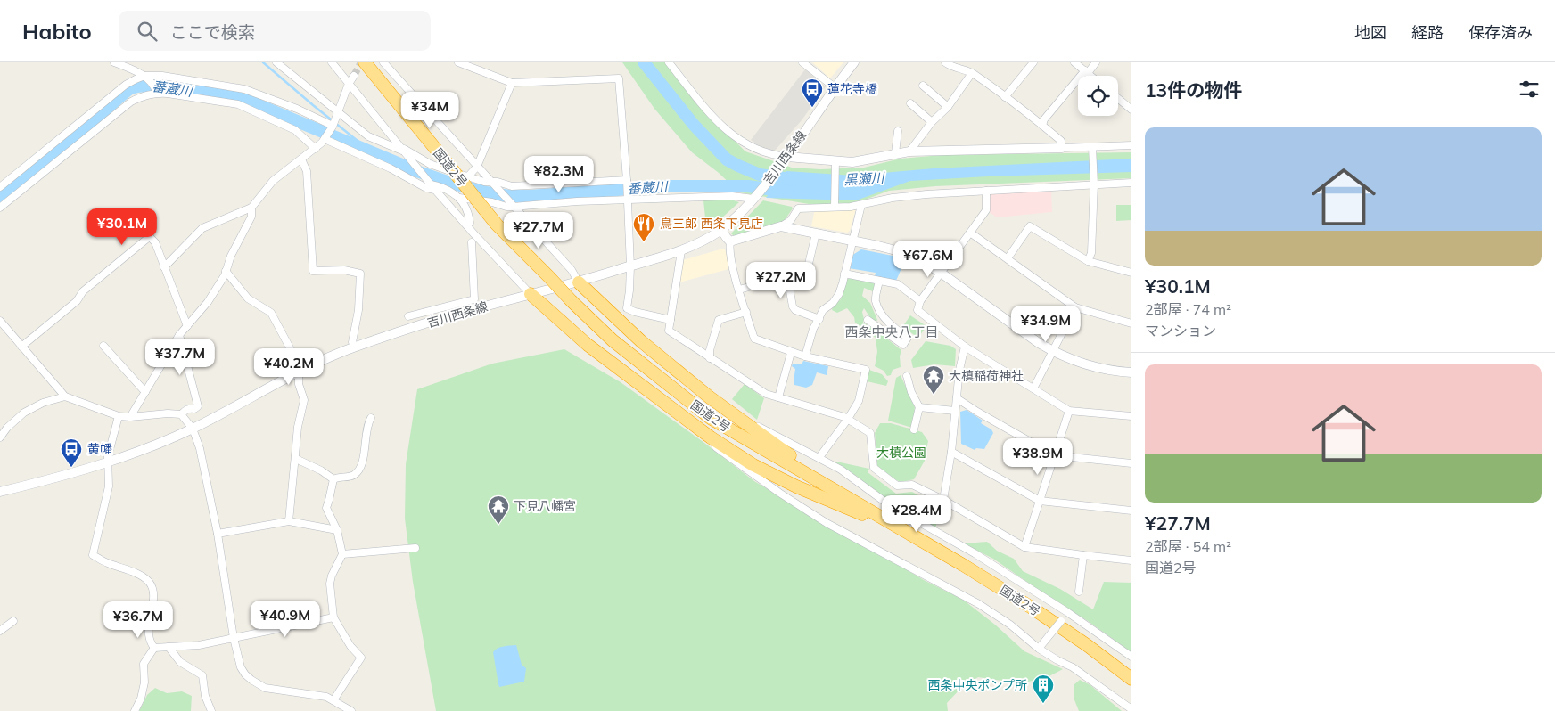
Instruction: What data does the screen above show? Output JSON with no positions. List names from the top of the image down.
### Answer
{
  "streets": {
    "highway": ["国道2号"],
    "main road": ["吉川西条線"]
  },
  "districts": ["西条中央八丁目"],
  "water": ["蕃蔵川", "黒瀬川", "番蔵川"],
  "parks": ["大槙公園"],
  "places": {
    "bus stop": ["蓮花寺橋", "黄幡"],
    "restaurant": ["鳥三郎 西条下見店"],
    "temple": ["大槙稲荷神社", "下見八幡宮"],
    "building": ["西条中央ポンプ所"]
  },
  "page": {
    "header": "Habito",
    "search": "ここで検索",
    "nav": ["地図", "経路", "保存済み"],
    "heading": "13件の物件",
    "price": [
      "¥34M",
      "¥82.3M",
      "¥30.1M",
      "¥27.7M",
      "¥67.6M",
      "¥27.2M",
      "¥34.9M",
      "¥37.7M",
      "¥40.2M",
      "¥38.9M",
      "¥28.4M",
      "¥40.9M",
      "¥36.7M"
    ],
    "list": [
      {
        "name": "¥30.1M",
        "note": "2部屋 · 74 m² · マンション"
      },
      {
        "name": "¥27.7M",
        "note": "2部屋 · 54 m² · 国道2号"
      }
    ]
  }
}
